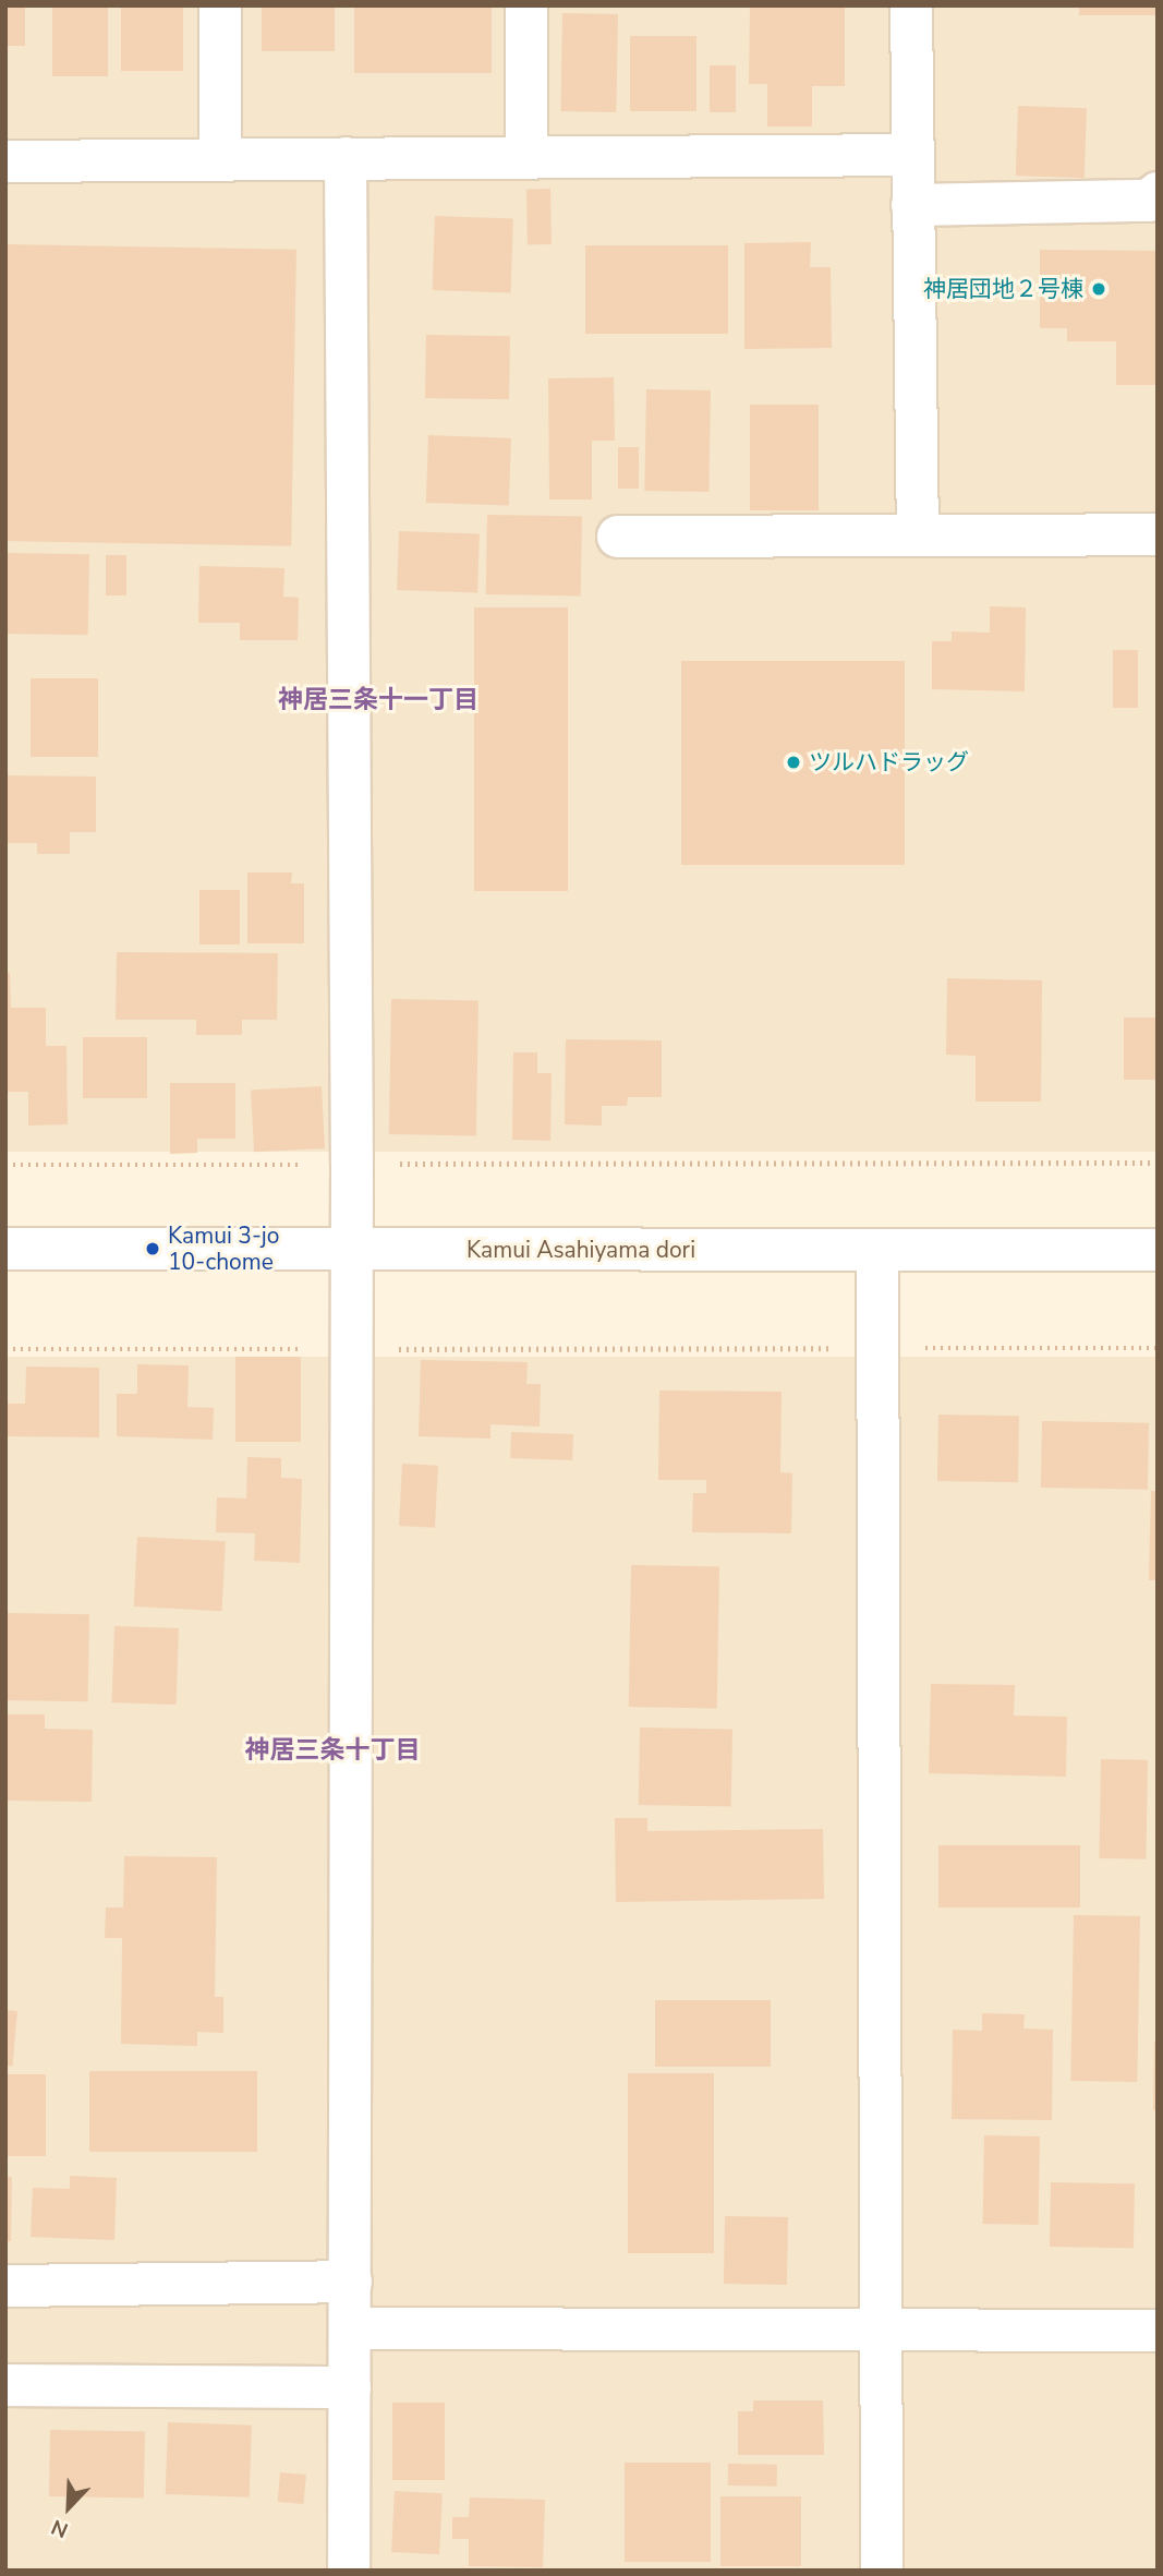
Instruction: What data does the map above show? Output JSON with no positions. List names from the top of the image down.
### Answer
{
  "streets": {
    "street": ["Kamui Asahiyama dori"]
  },
  "districts": ["神居三条十一丁目", "神居三条十丁目"],
  "places": ["神居団地２号棟", "ツルハドラッグ", "Kamui 3-jo 10-chome"],
  "north": "bottom left"
}
